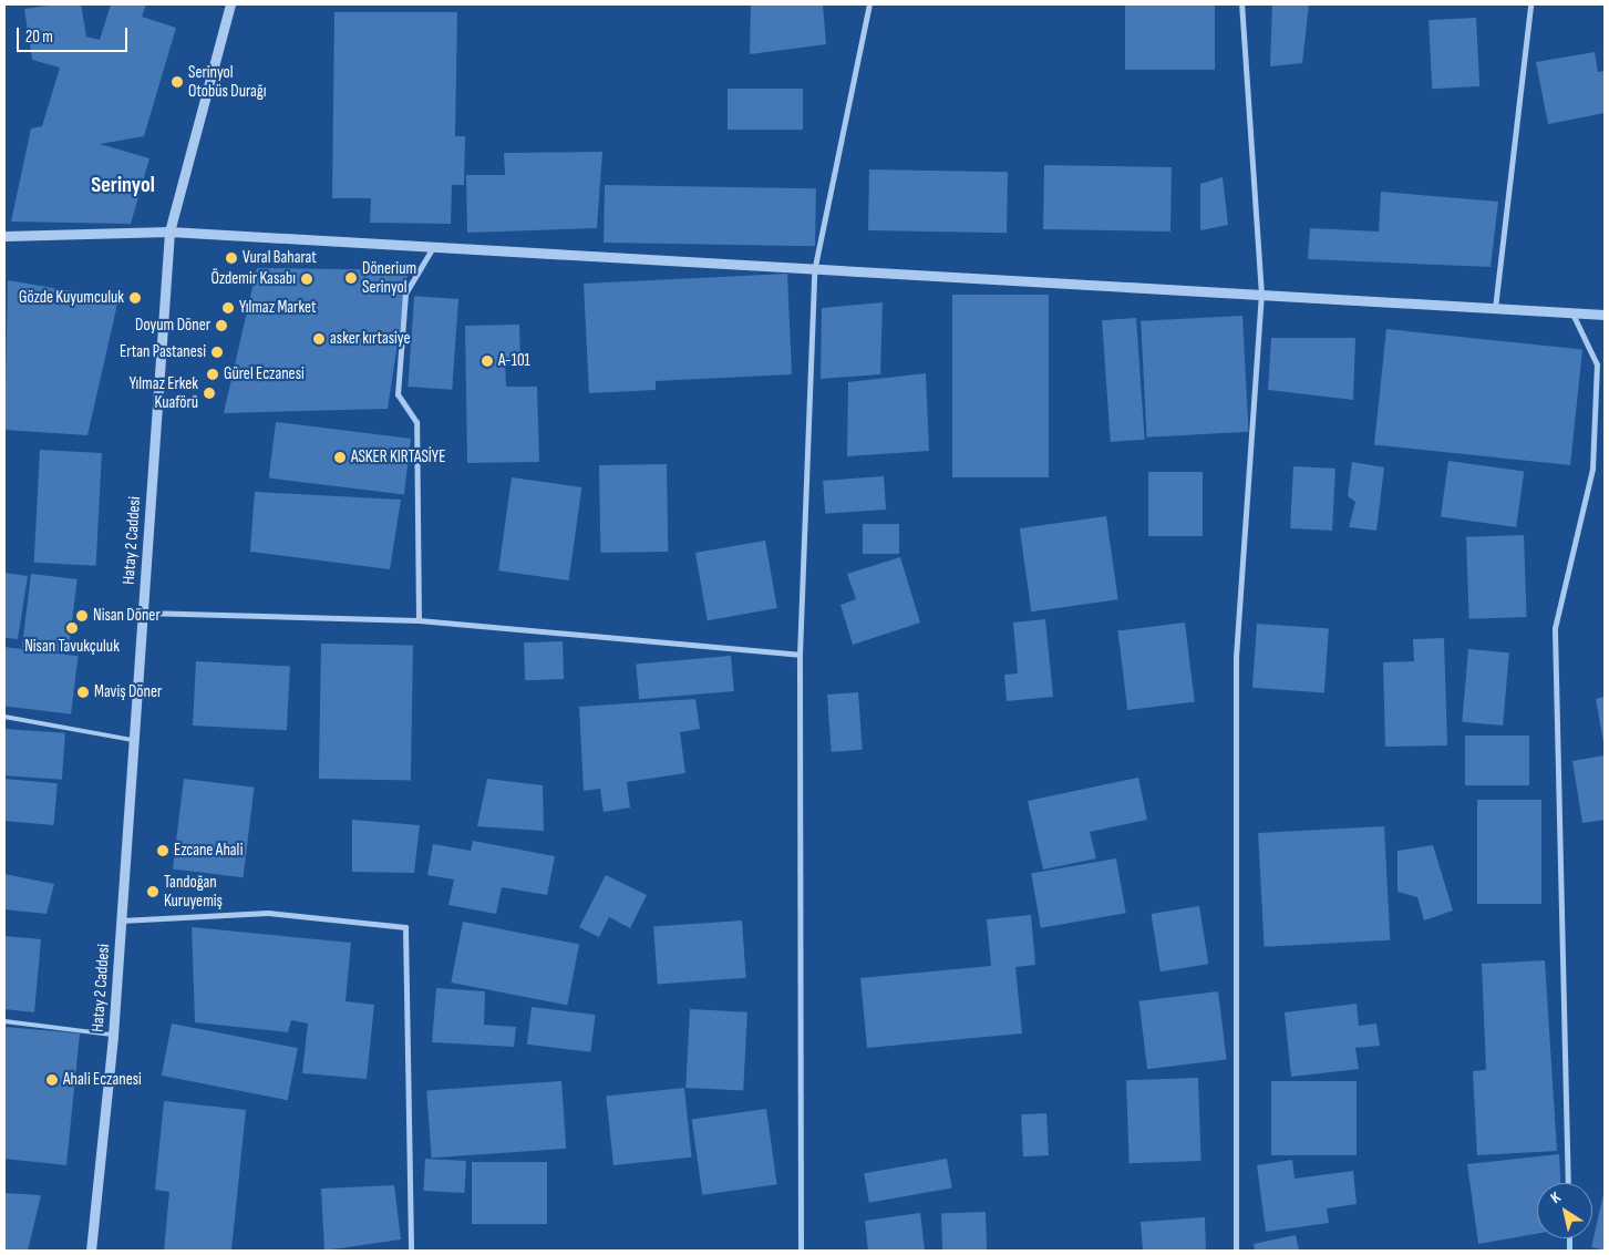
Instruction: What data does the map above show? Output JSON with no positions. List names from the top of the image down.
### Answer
{
  "streets": {
    "street": ["Hatay 2 Caddesi"]
  },
  "districts": ["Serinyol"],
  "places": [
    "Serinyol Otobüs Durağı",
    "Vural Baharat",
    "Dönerium Serinyol",
    "Özdemir Kasabı",
    "Gözde Kuyumculuk",
    "Yılmaz Market",
    "Doyum Döner",
    "asker kırtasiye",
    "Ertan Pastanesi",
    "A-101",
    "Gürel Eczanesi",
    "Yılmaz Erkek Kuaförü",
    "ASKER KIRTASİYE",
    "Nisan Döner",
    "Nisan Tavukçuluk",
    "Maviş Döner",
    "Ezcane Ahali",
    "Tandoğan Kuruyemiş",
    "Ahali Eczanesi"
  ],
  "scale_bar": "20 m",
  "north": "top left"
}
